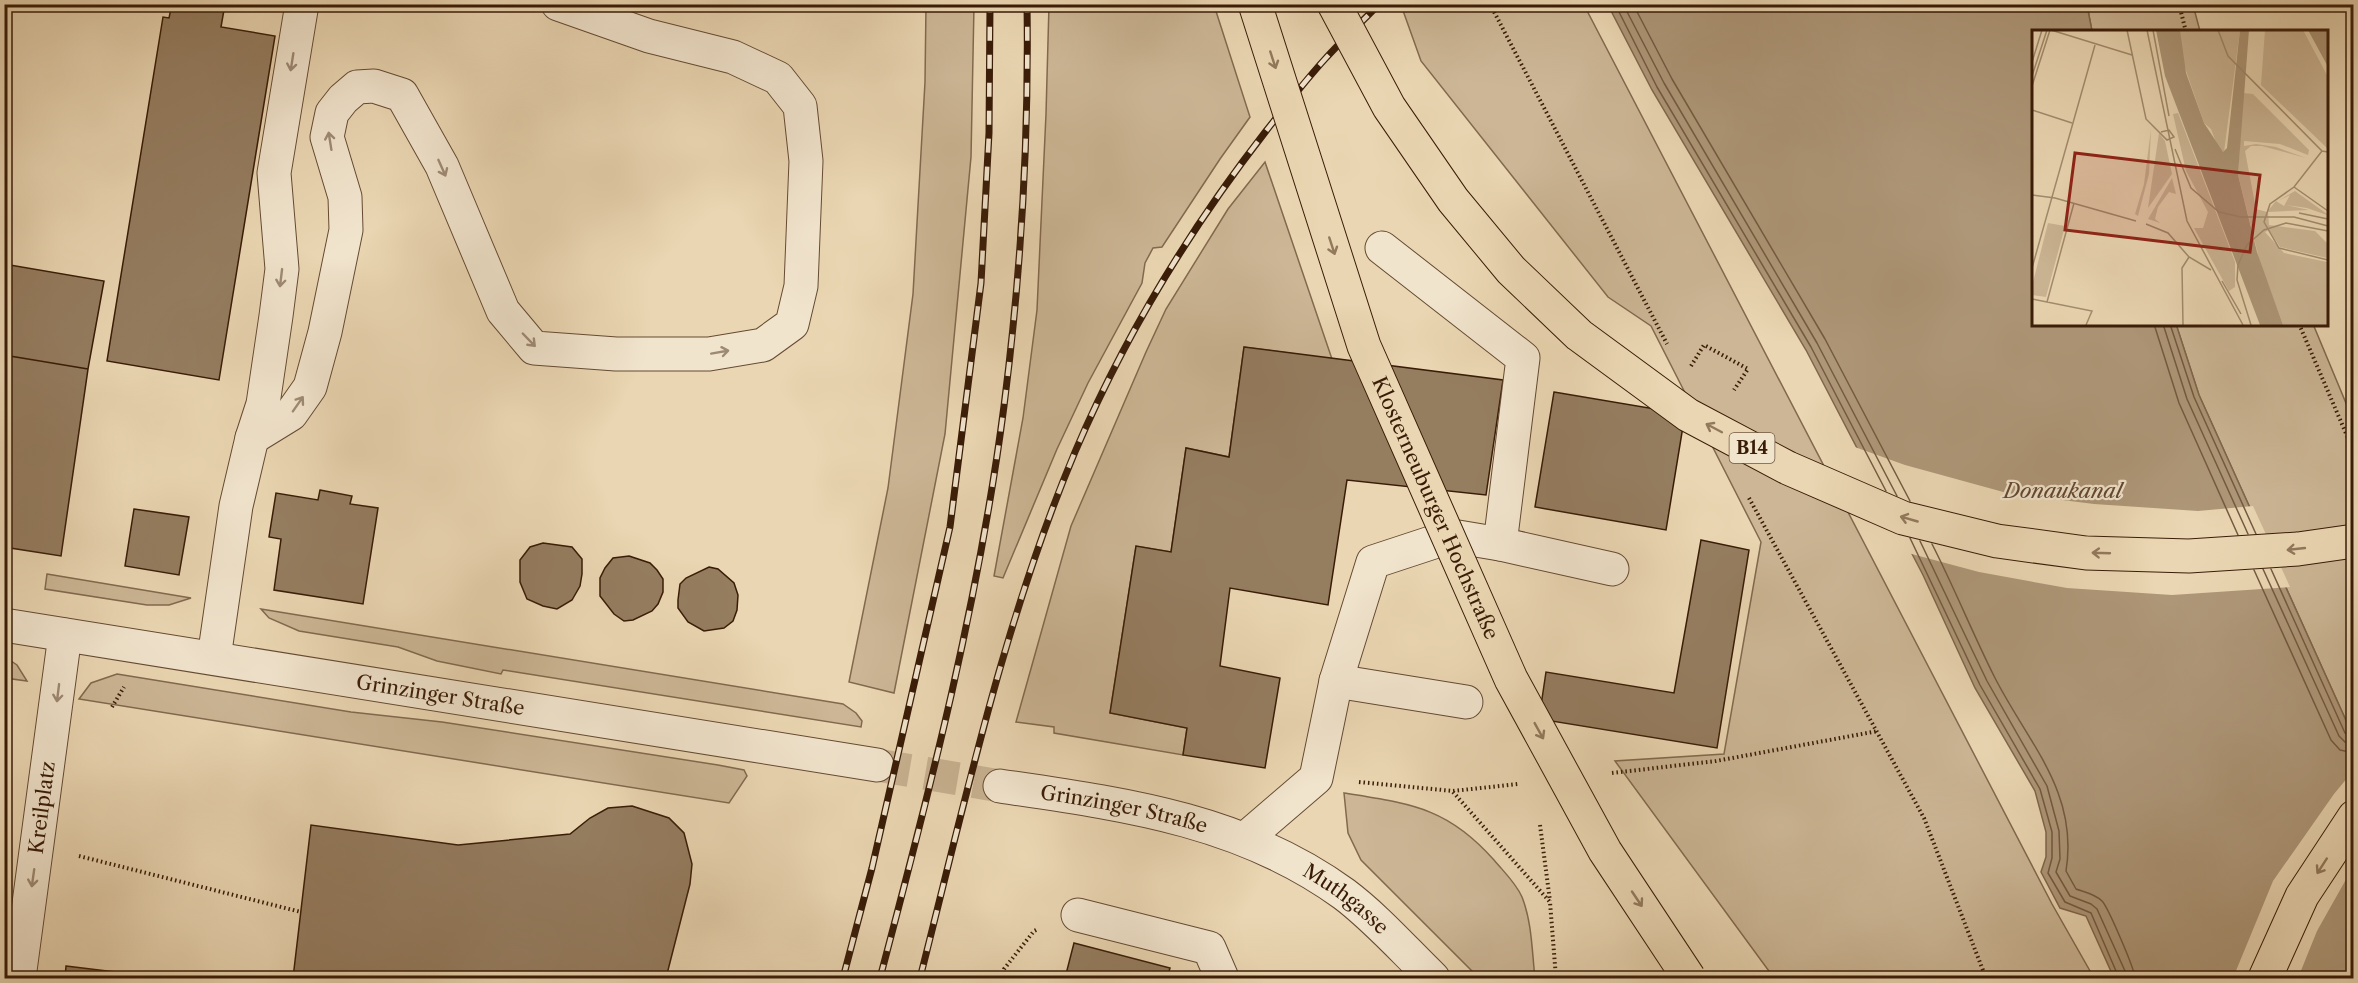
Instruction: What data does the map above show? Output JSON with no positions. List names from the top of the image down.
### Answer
{
  "streets": {
    "highway": ["B14", "Klosterneuburger Hochstraße"],
    "street": ["Grinzinger Straße", "Kreilplatz", "Muthgasse"]
  },
  "crossings": [
    ["Grinzinger Straße", "Kreilplatz"],
    ["Grinzinger Straße", "Muthgasse"]
  ],
  "one_way": ["Klosterneuburger Hochstraße", "Kreilplatz"],
  "water": ["Donaukanal"]
}
